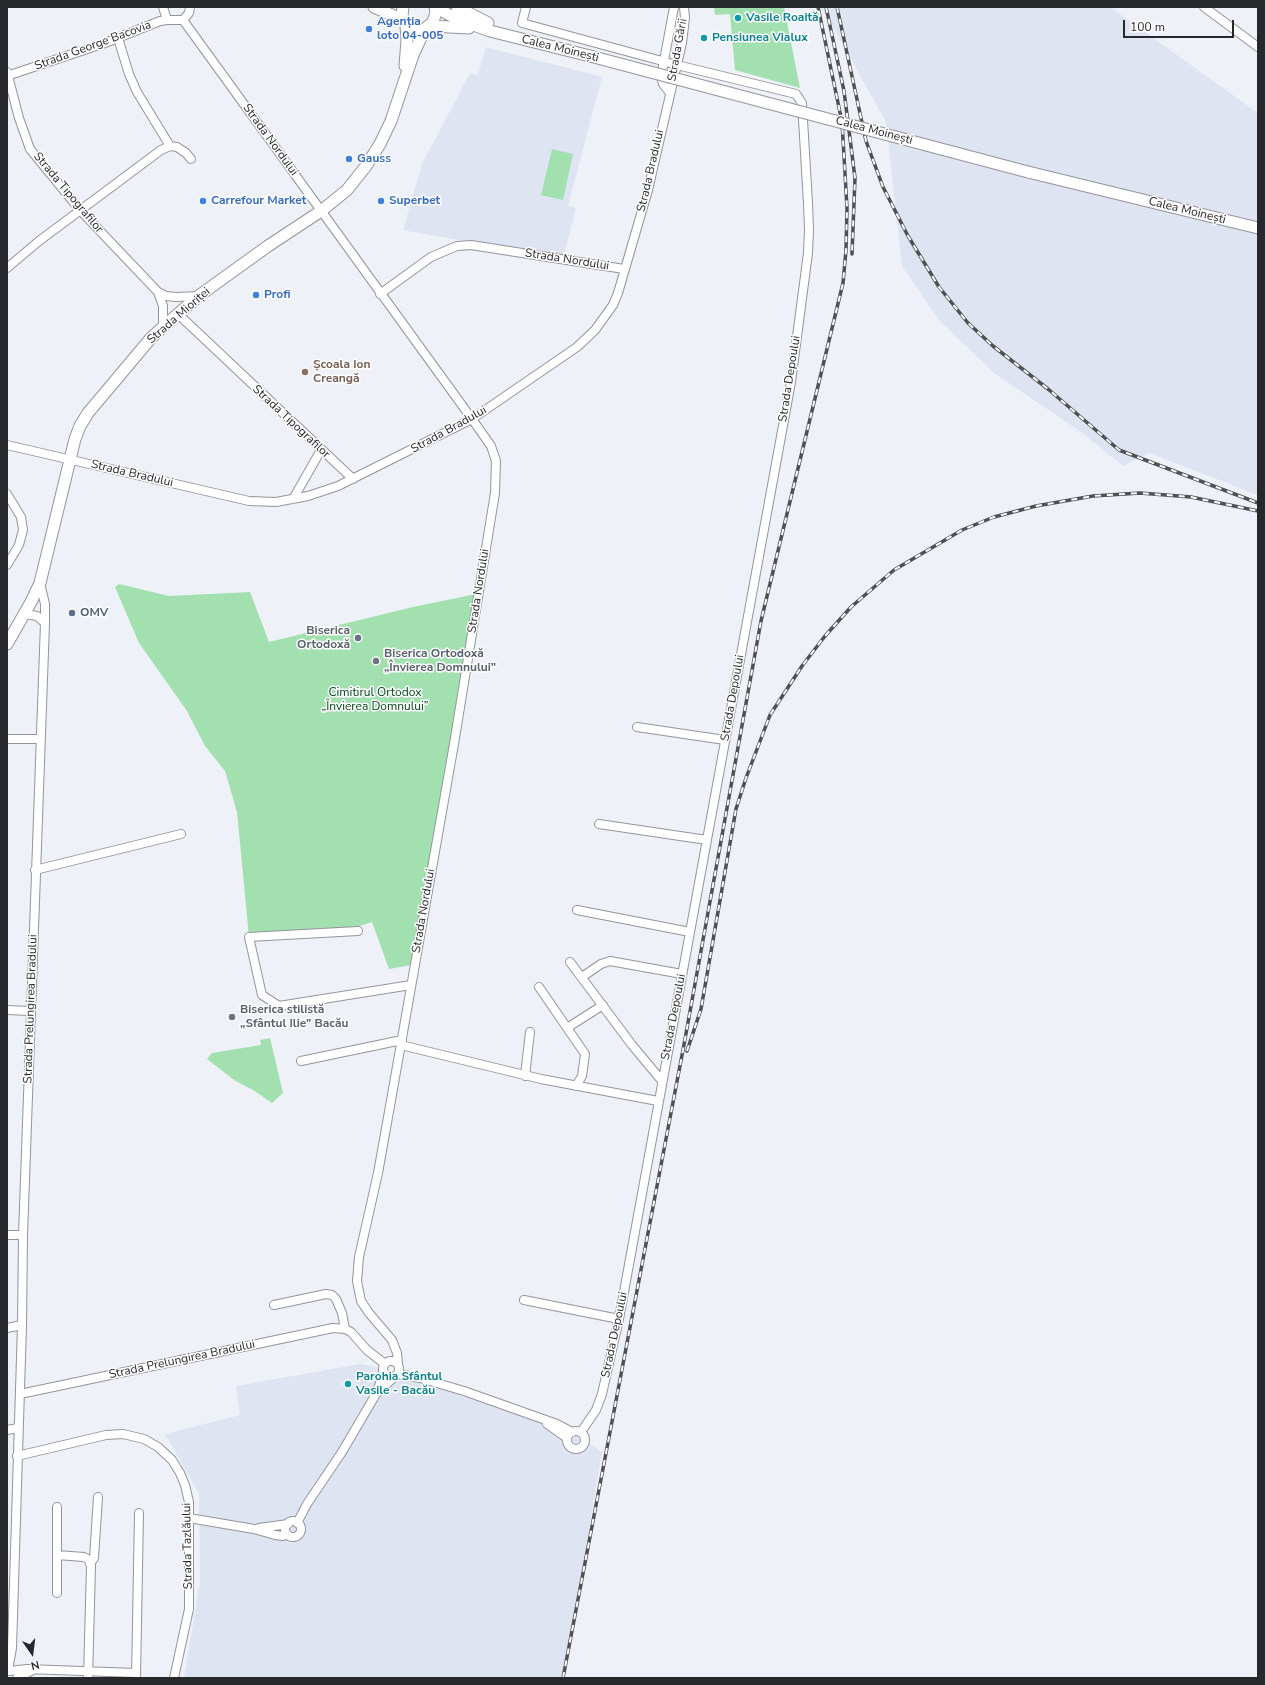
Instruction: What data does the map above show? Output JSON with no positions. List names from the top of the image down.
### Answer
{
  "streets": {
    "main road": ["Calea Moinești", "Strada Mioriței"],
    "street": [
      "Strada George Bacovia",
      "Strada Gării",
      "Strada Nordului",
      "Strada Bradului",
      "Strada Tipografilor",
      "Strada Depoului",
      "Strada Prelungirea Bradului",
      "Strada Tazlăului"
    ]
  },
  "crossings": [
    ["Strada George Bacovia", "Strada Tipografilor"],
    ["Calea Moinești", "Strada Mioriței"],
    ["Strada Gării", "Strada Bradului"],
    ["Strada Gării", "Strada Depoului"],
    ["Strada Nordului", "Strada Bradului"],
    ["Strada Nordului", "Strada Mioriței"],
    ["Strada Nordului", "Strada Depoului"],
    ["Strada Bradului", "Strada Tipografilor"],
    ["Strada Bradului", "Strada Mioriței"],
    ["Strada Tipografilor", "Strada Mioriței"],
    ["Strada Mioriței", "Strada Prelungirea Bradului"],
    ["Strada Prelungirea Bradului", "Strada Tazlăului"]
  ],
  "parks": ["Cimitirul Ortodox „Învierea Domnului”"],
  "places": [
    "Vasile Roaită",
    "Agenția loto 04-005",
    "Pensiunea Vialux",
    "Gauss",
    "Carrefour Market",
    "Superbet",
    "Profi",
    "Școala Ion Creangă",
    "OMV",
    "Biserica Ortodoxă",
    "Biserica Ortodoxă „Învierea Domnului”",
    "Biserica stilistă „Sfântul Ilie” Bacău",
    "Parohia Sfântul Vasile - Bacău"
  ],
  "scale_bar": "100 m",
  "north": "bottom"
}
